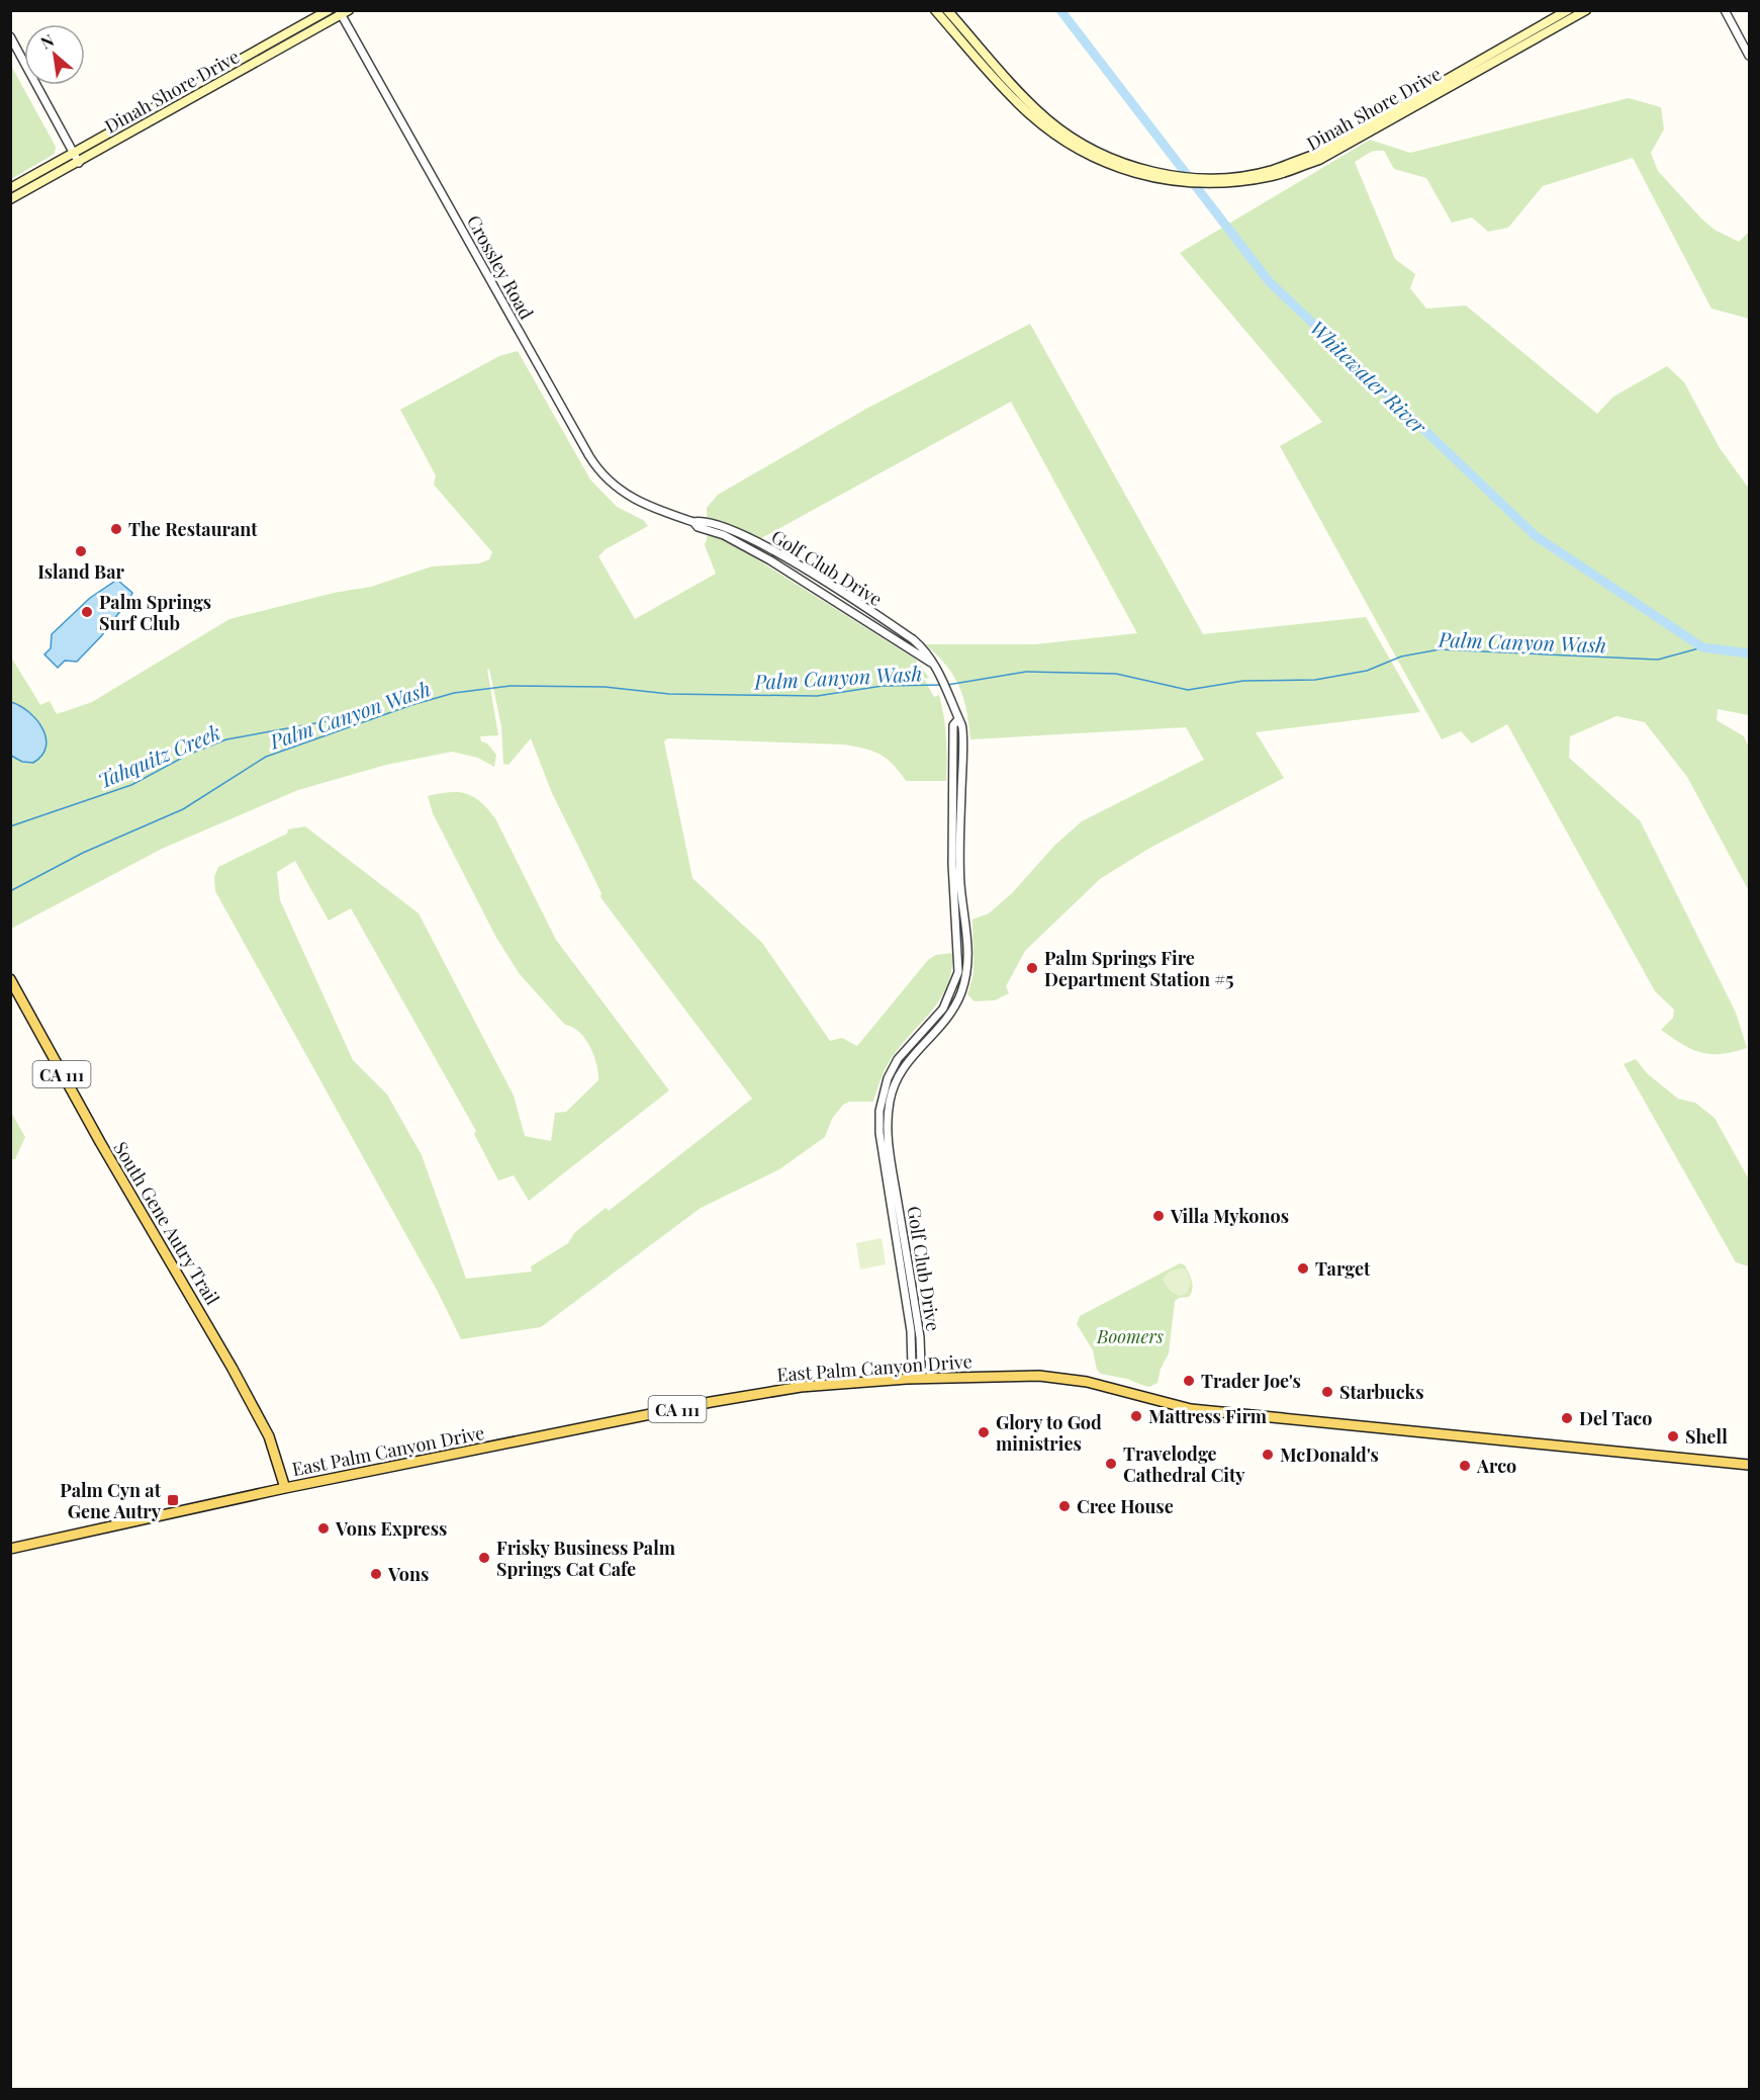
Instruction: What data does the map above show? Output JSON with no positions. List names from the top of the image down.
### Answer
{
  "streets": {
    "main road": [
      "Dinah Shore Drive",
      "CA 111",
      "South Gene Autry Trail",
      "East Palm Canyon Drive"
    ],
    "street": ["Crossley Road", "Golf Club Drive"]
  },
  "crossings": [
    ["Dinah Shore Drive", "Crossley Road"],
    ["Crossley Road", "Golf Club Drive"],
    ["Golf Club Drive", "East Palm Canyon Drive"],
    ["South Gene Autry Trail", "East Palm Canyon Drive"]
  ],
  "water": ["Whitewater River", "Palm Canyon Wash", "Tahquitz Creek"],
  "parks": ["Boomers"],
  "places": {
    "other": [
      "The Restaurant",
      "Island Bar",
      "Palm Springs Surf Club",
      "Palm Springs Fire Department Station #5",
      "Villa Mykonos",
      "Target",
      "Trader Joe's",
      "Starbucks",
      "Mattress Firm",
      "Del Taco",
      "Glory to God ministries",
      "Shell",
      "McDonald's",
      "Travelodge Cathedral City",
      "Arco",
      "Cree House",
      "Vons Express",
      "Frisky Business Palm Springs Cat Cafe",
      "Vons"
    ],
    "transit": ["Palm Cyn at Gene Autry"]
  },
  "north": "top left"
}
